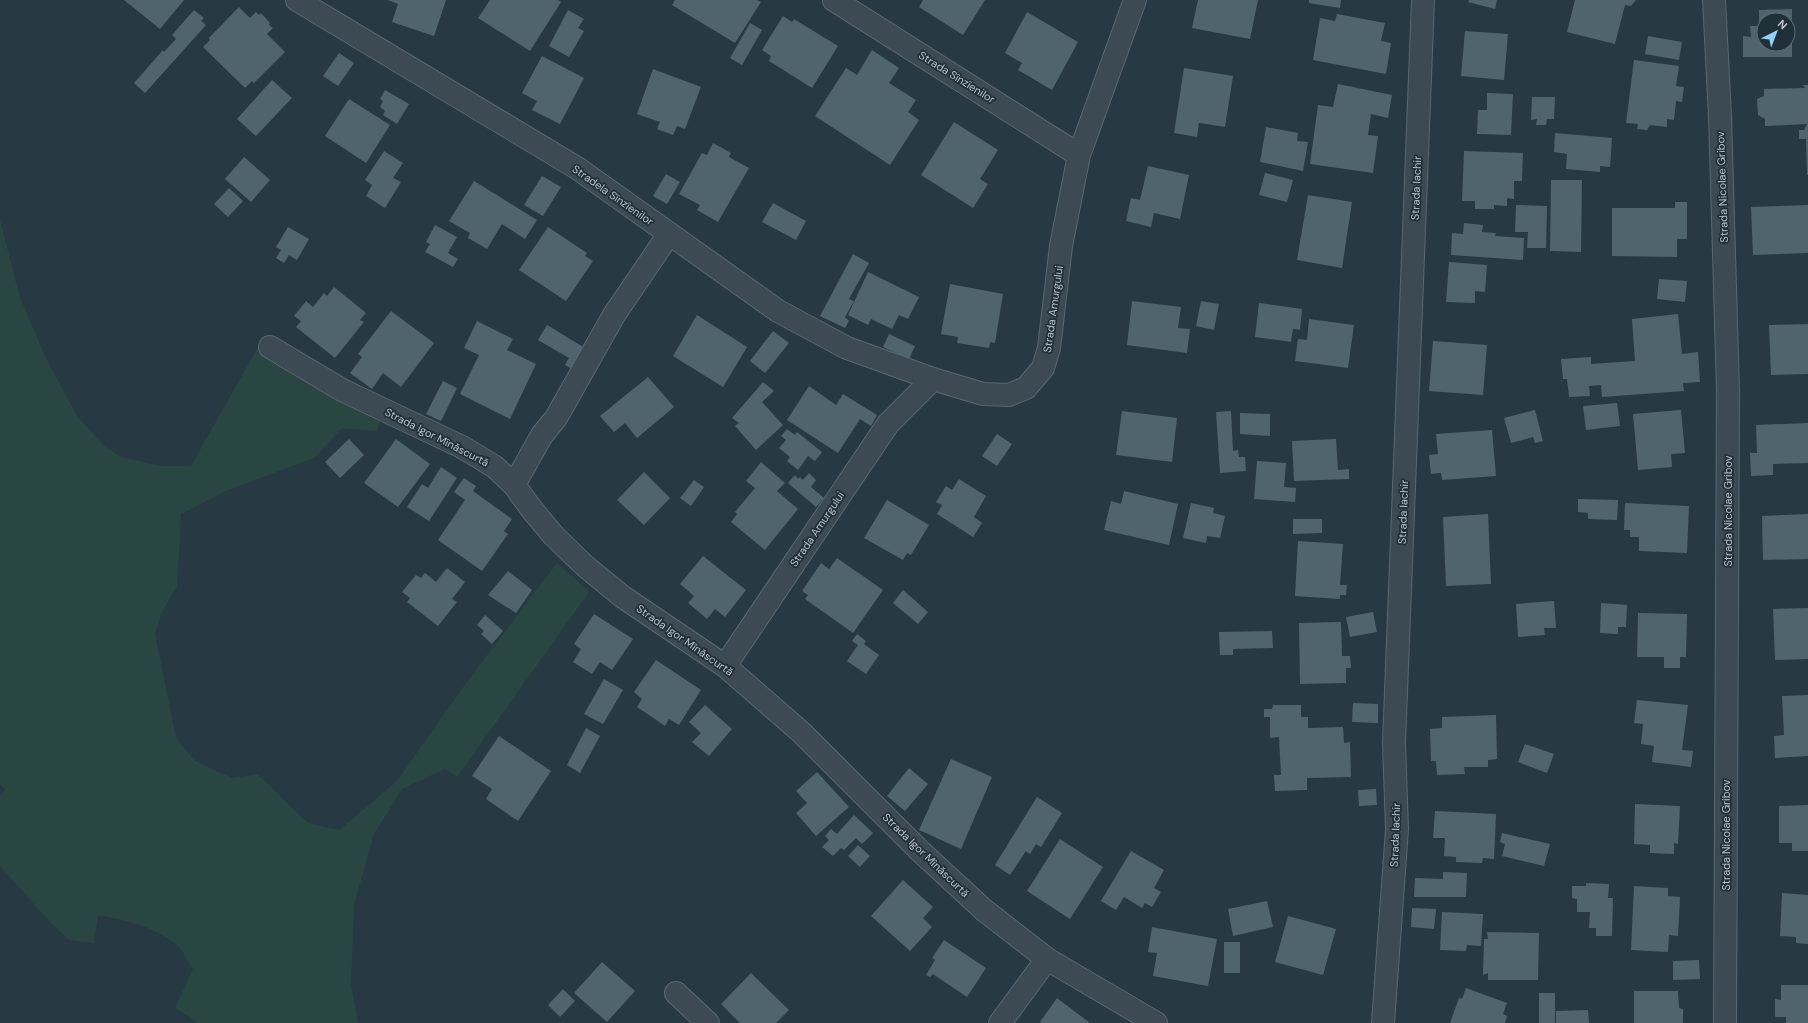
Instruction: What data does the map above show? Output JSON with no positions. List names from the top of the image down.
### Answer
{
  "streets": {
    "street": [
      "Strada Sînzîenilor",
      "Strada Nicolae Gribov",
      "Strada Iachir",
      "Stradela Sînzîenilor",
      "Strada Amurgului",
      "Strada Igor Mînăscurtă"
    ]
  },
  "crossings": [
    ["Strada Sînzîenilor", "Strada Amurgului"],
    ["Stradela Sînzîenilor", "Strada Amurgului"],
    ["Strada Amurgului", "Strada Igor Mînăscurtă"]
  ],
  "north": "top right"
}
